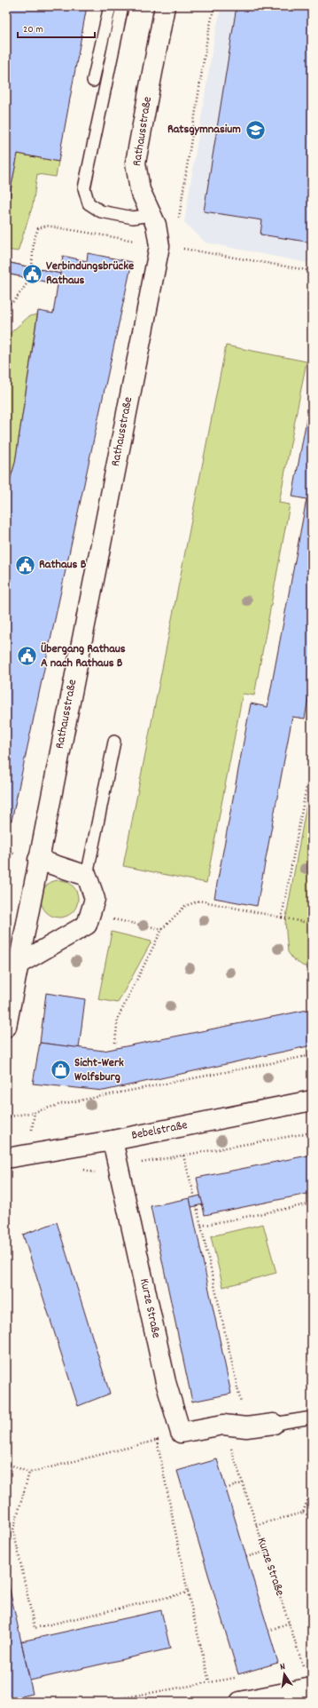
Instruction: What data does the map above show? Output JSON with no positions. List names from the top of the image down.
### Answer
{
  "streets": {
    "street": ["Rathausstraße", "Bebelstraße", "Kurze Straße"]
  },
  "crossings": [
    ["Bebelstraße", "Kurze Straße"]
  ],
  "places": {
    "school or university": ["Ratsgymnasium"],
    "public building": ["Verbindungsbrücke Rathaus", "Rathaus B", "Übergang Rathaus A nach Rathaus B"],
    "shop": ["Sicht-Werk Wolfsburg"]
  },
  "scale_bar": "20 m",
  "north": "top"
}
